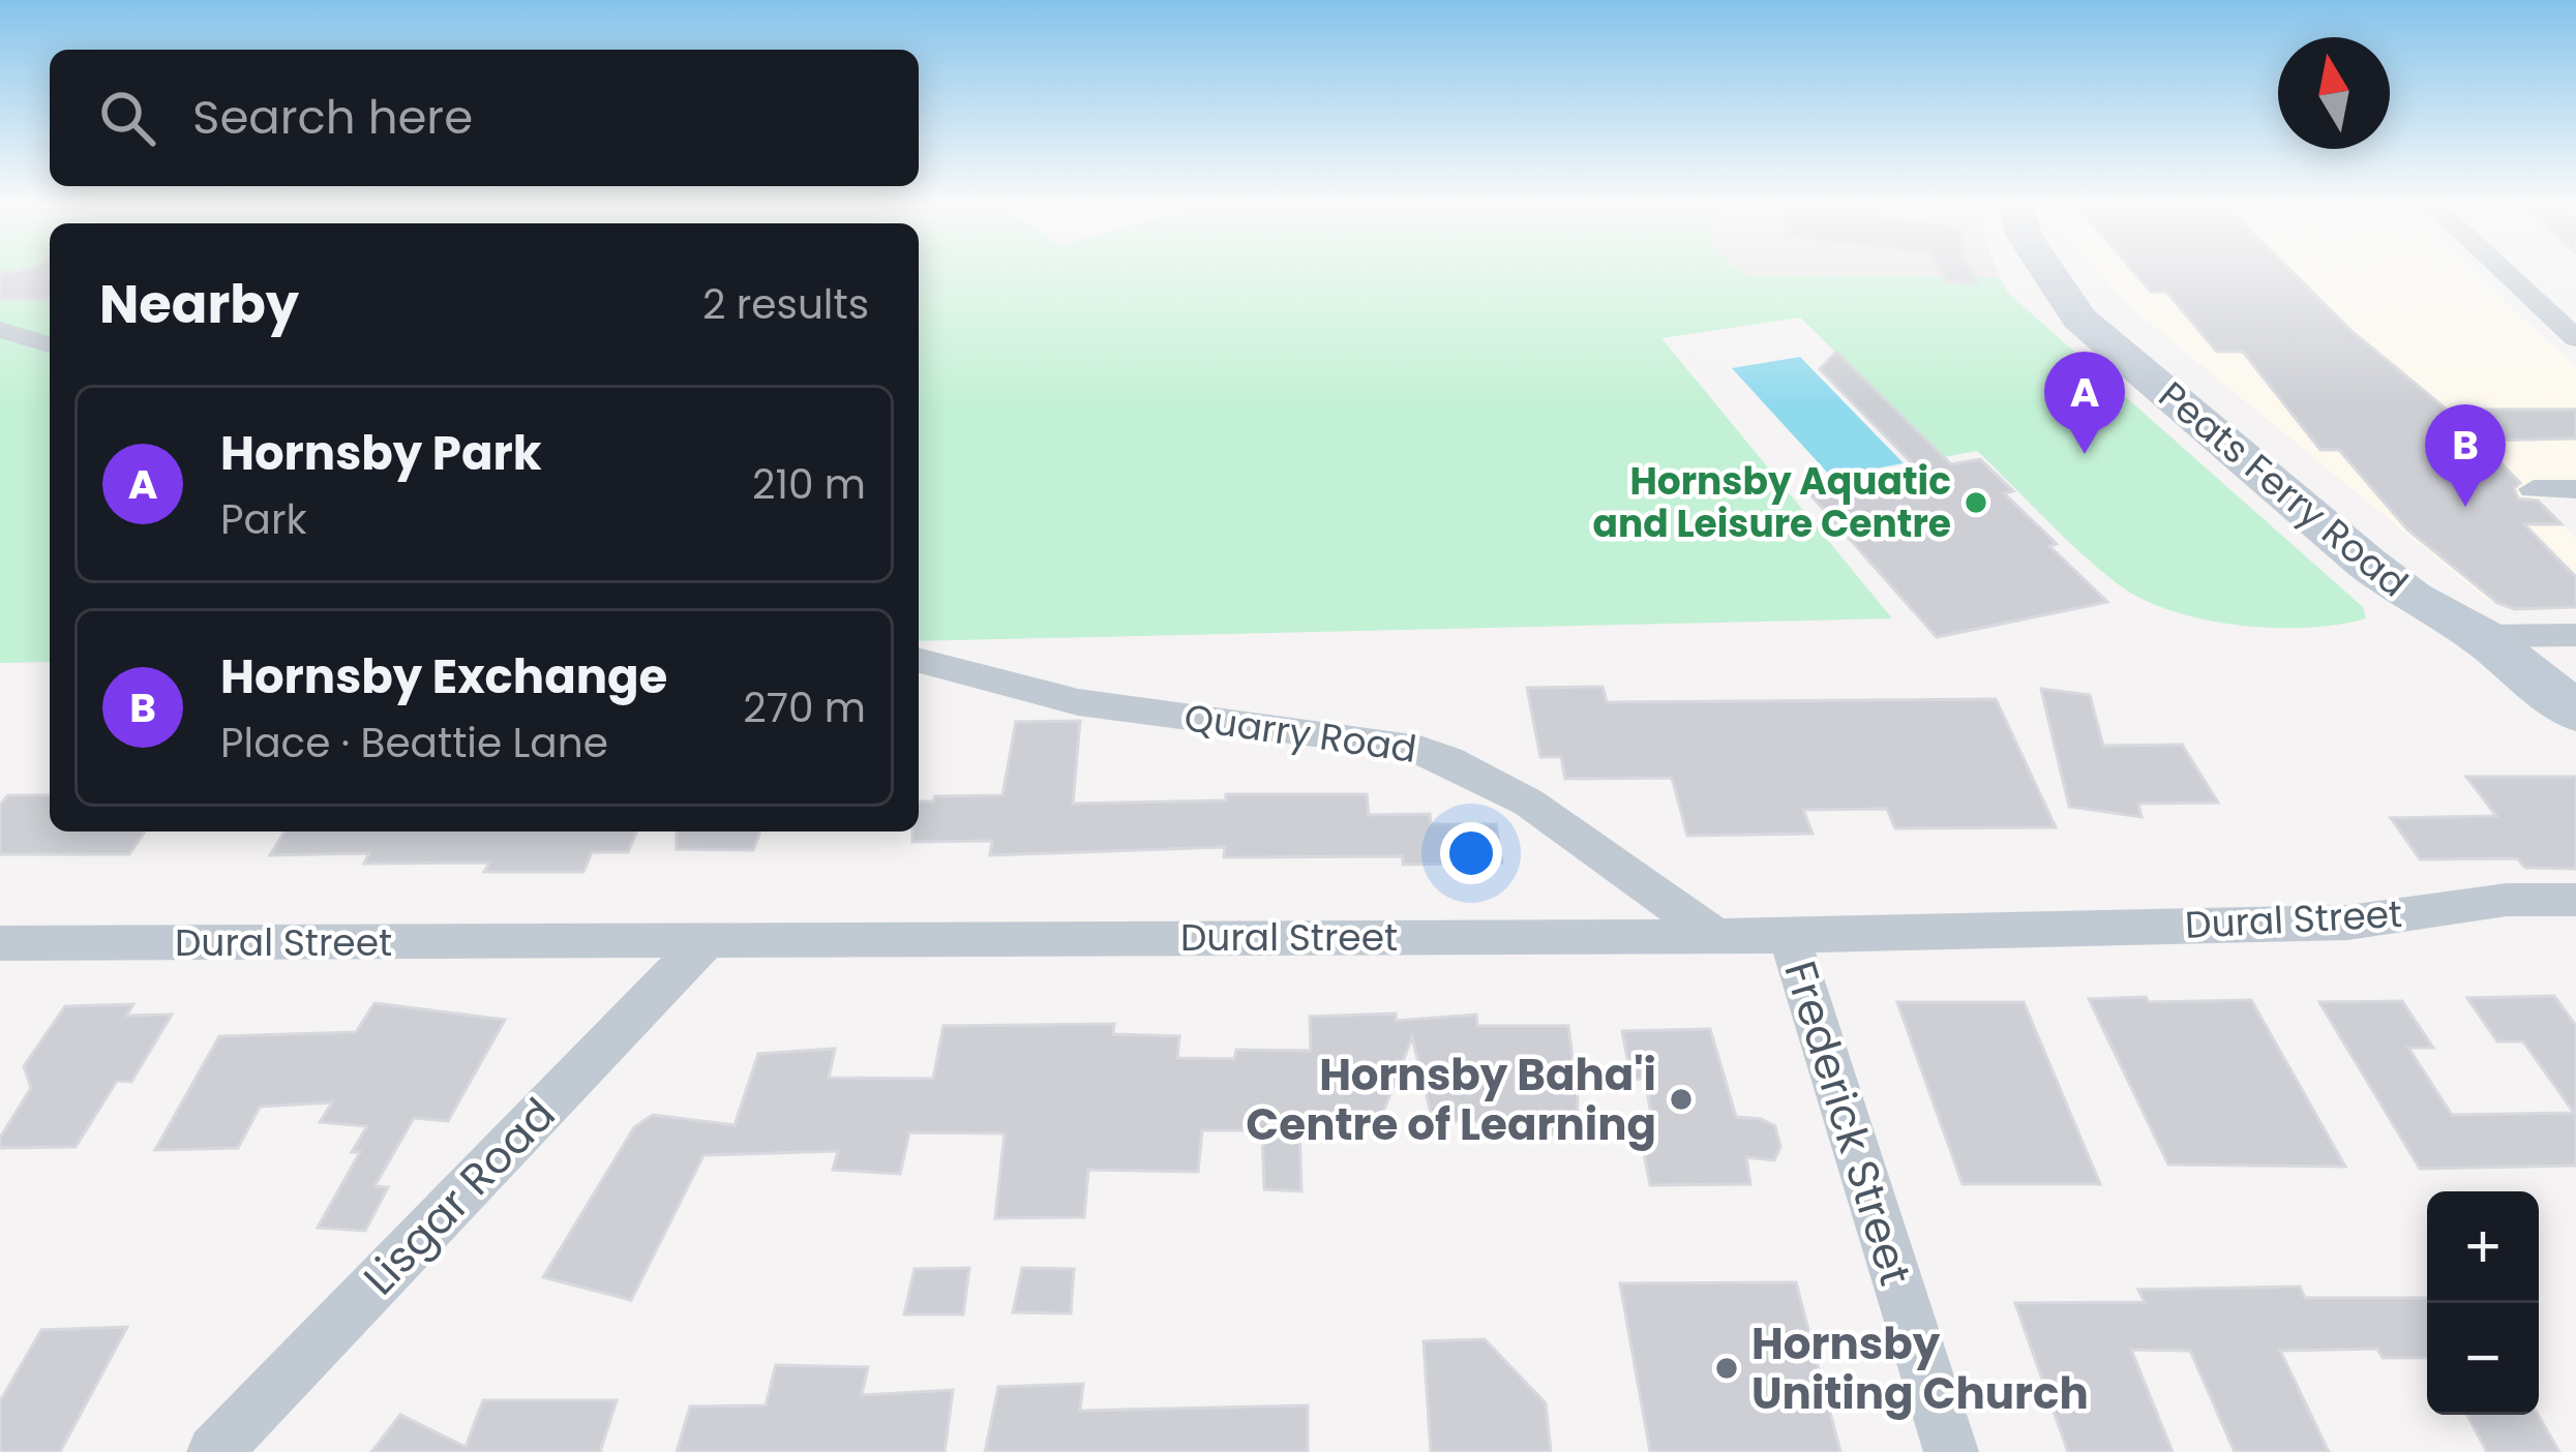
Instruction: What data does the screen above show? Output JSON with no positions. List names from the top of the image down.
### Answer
{
  "streets": {
    "main road": ["Peats Ferry Road"],
    "street": [
      "Quarry Road",
      "Dural Street",
      "Frederick Street",
      "Lisgar Road"
    ]
  },
  "crossings": [
    ["Quarry Road", "Dural Street"],
    ["Dural Street", "Frederick Street"],
    ["Dural Street", "Lisgar Road"]
  ],
  "places": ["Hornsby Aquatic and Leisure Centre", "Hornsby Baha'i Centre of Learning", "Hornsby Uniting Church"],
  "north": "top",
  "page": {
    "search": "Search here",
    "heading": ["Nearby", "2 results"],
    "pins": ["A", "B"],
    "list": [
      {
        "mark": "A",
        "name": "Hornsby Park",
        "note": "Park",
        "value": "210 m"
      },
      {
        "mark": "B",
        "name": "Hornsby Exchange",
        "note": "Place · Beattie Lane",
        "value": "270 m"
      }
    ],
    "map_buttons": ["+", "−"]
  }
}
